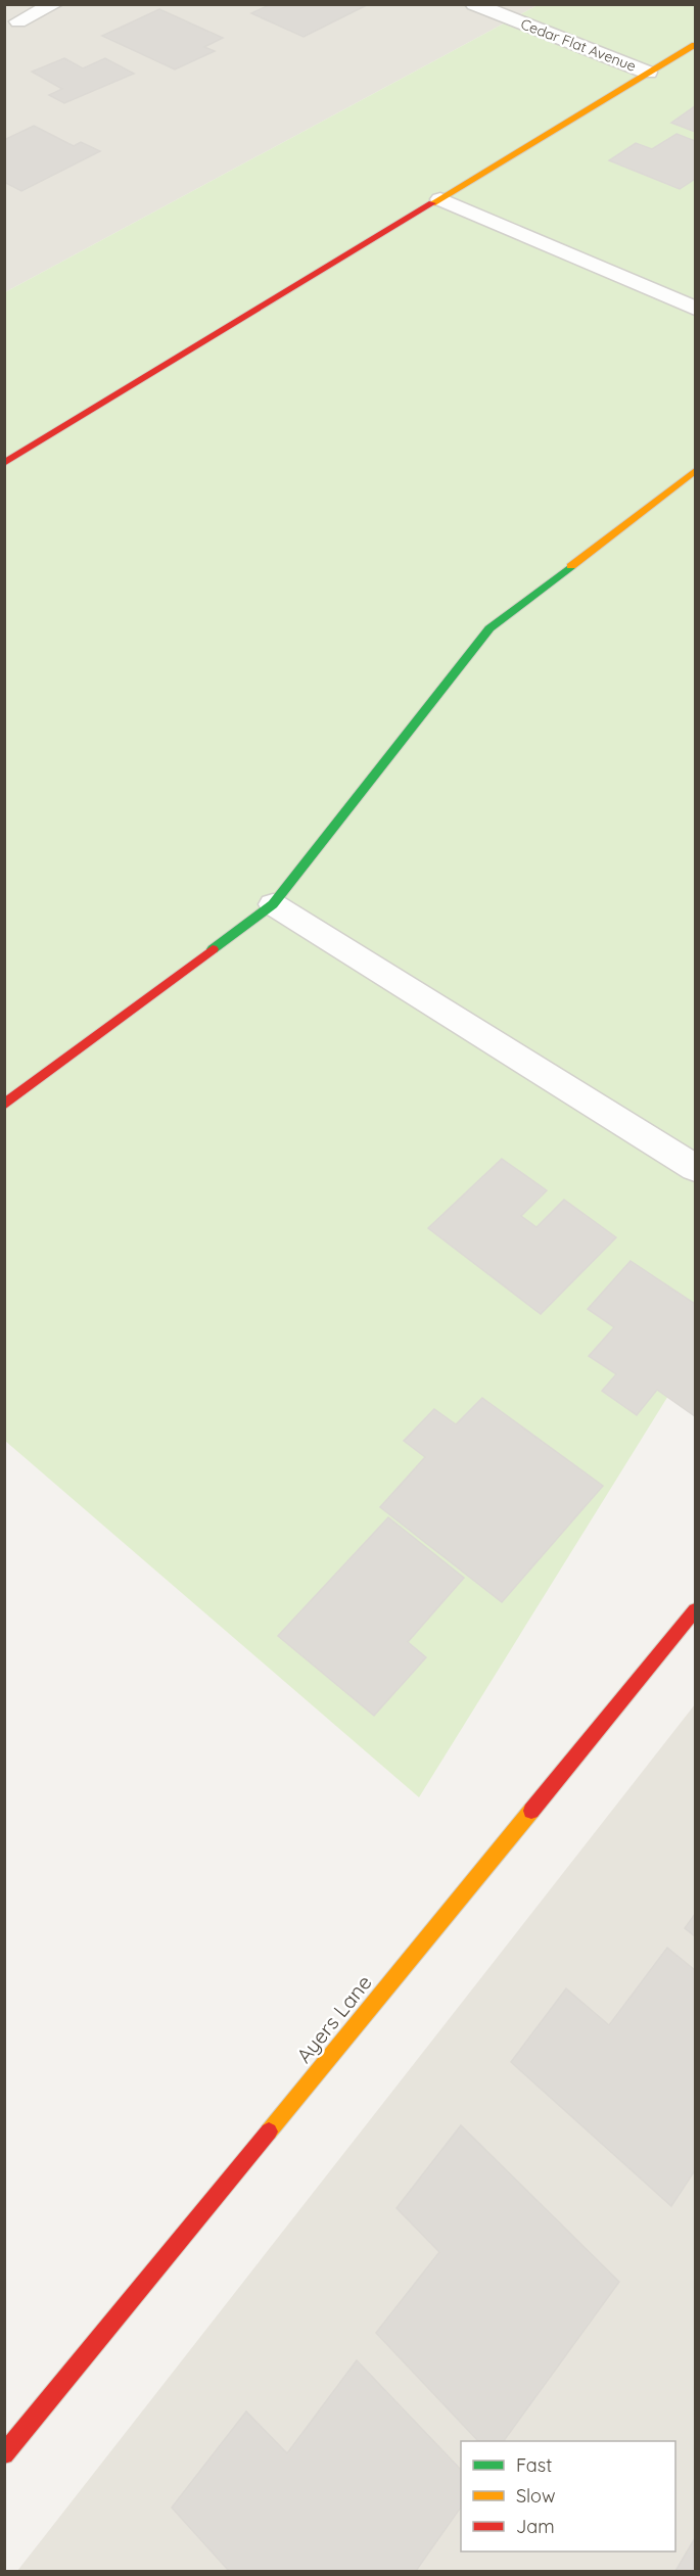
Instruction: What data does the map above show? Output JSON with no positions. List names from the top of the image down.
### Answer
{
  "streets": {
    "street": ["Cedar Flat Avenue", "Ayers Lane"]
  },
  "legend": ["Fast", "Slow", "Jam"]
}
